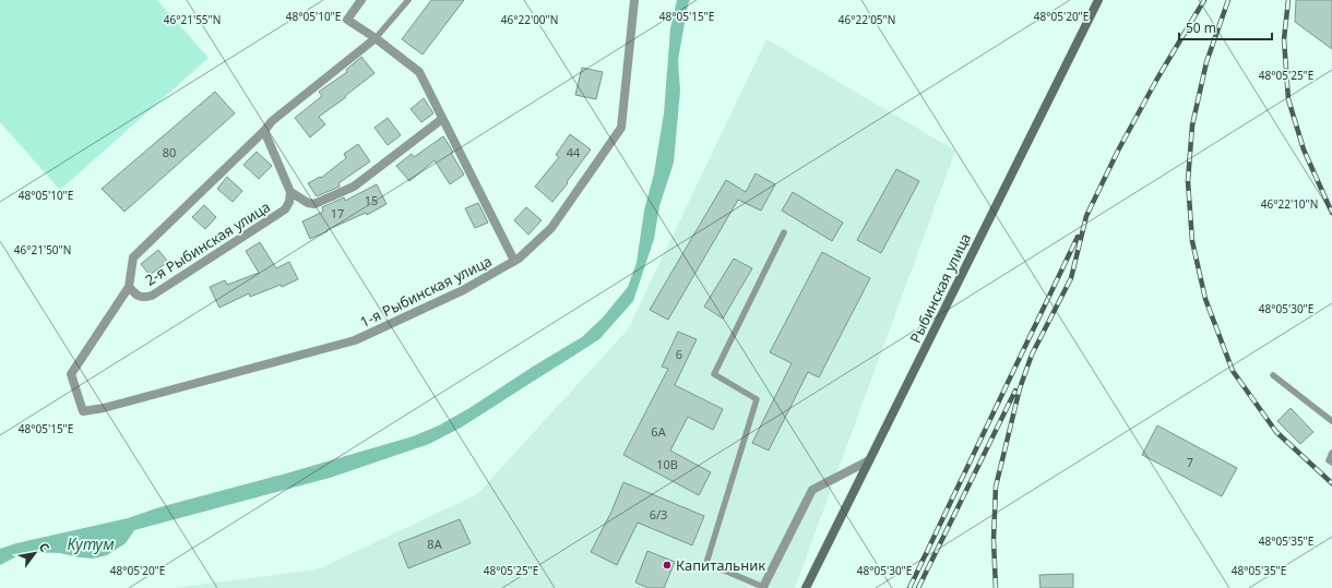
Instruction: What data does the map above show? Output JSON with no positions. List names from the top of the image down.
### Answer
{
  "streets": {
    "main road": ["Рыбинская улица"],
    "street": ["2-я Рыбинская улица", "1-я Рыбинская улица"]
  },
  "crossings": [
    ["2-я Рыбинская улица", "1-я Рыбинская улица"]
  ],
  "water": ["Кутум"],
  "places": ["Капитальник"],
  "house_numbers": [
    "80",
    "44",
    "15",
    "17",
    "6",
    "6А",
    "7",
    "10В",
    "6/3",
    "8А"
  ],
  "scale_bar": "50 m",
  "north": "top right",
  "coordinates": [
    "48°05'10\"E",
    "48°05'20\"E",
    "48°05'15\"E",
    "46°21'55\"N",
    "46°22'00\"N",
    "46°22'05\"N",
    "48°05'25\"E",
    "46°22'10\"N",
    "46°21'50\"N",
    "48°05'30\"E",
    "48°05'35\"E"
  ]
}
